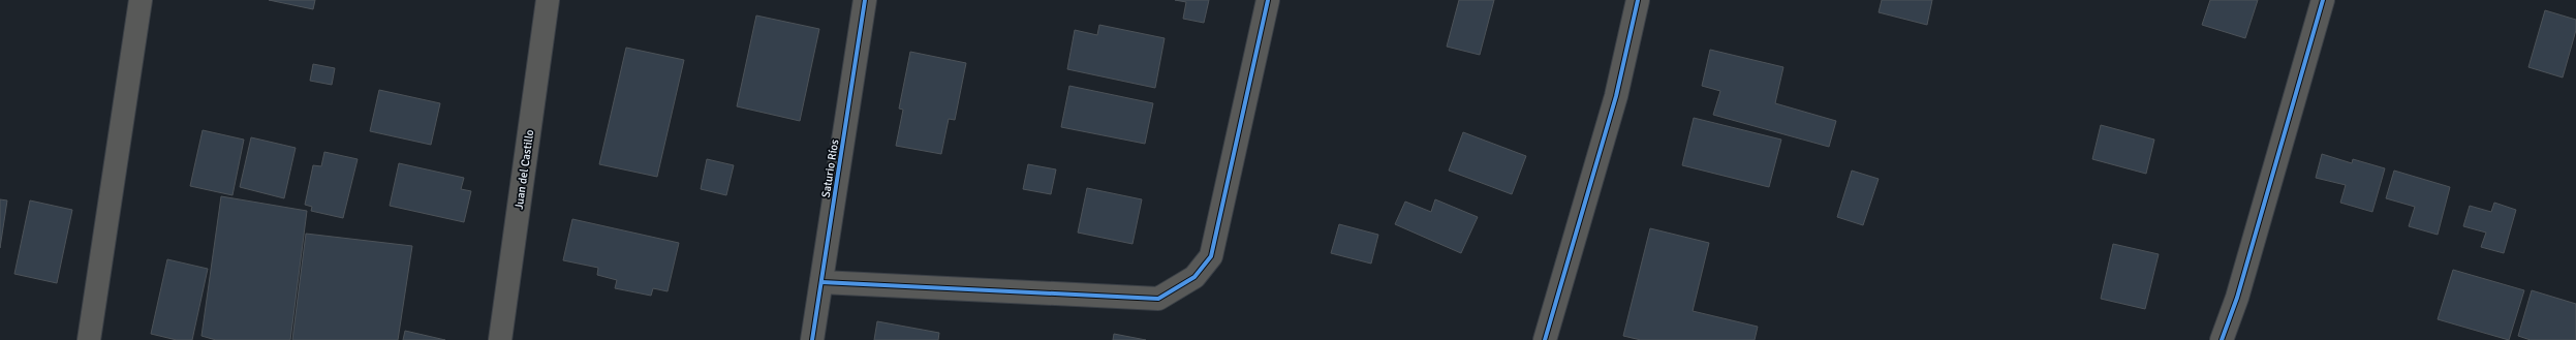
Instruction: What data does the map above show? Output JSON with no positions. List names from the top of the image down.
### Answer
{
  "streets": {
    "street": ["Saturio Ríos", "Juan del Castillo"]
  }
}
